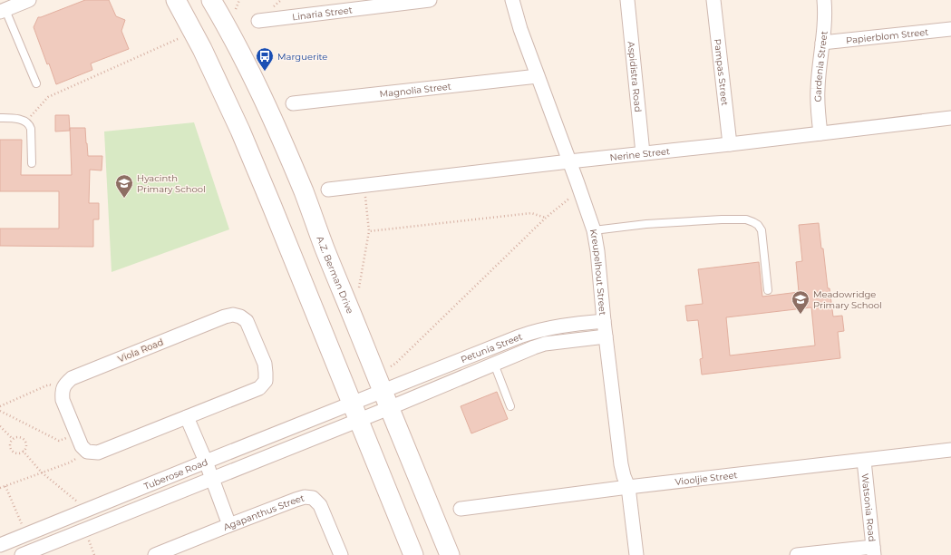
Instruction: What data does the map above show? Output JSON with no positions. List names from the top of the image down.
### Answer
{
  "streets": {
    "main road": ["A.Z. Berman Drive"],
    "street": [
      "Linaria Street",
      "Papierblom Street",
      "Gardenia Street",
      "Pampas Street",
      "Aspidistra Road",
      "Magnolia Street",
      "Nerine Street",
      "Kreupelhout Street",
      "Petunia Street",
      "Viola Road",
      "Tuberose Road",
      "Viooljie Street",
      "Watsonia Road",
      "Agapanthus Street"
    ]
  },
  "crossings": [
    ["Papierblom Street", "Gardenia Street"],
    ["Gardenia Street", "Nerine Street"],
    ["Pampas Street", "Nerine Street"],
    ["Aspidistra Road", "Nerine Street"],
    ["Magnolia Street", "Kreupelhout Street"],
    ["Nerine Street", "Kreupelhout Street"],
    ["Kreupelhout Street", "Petunia Street"],
    ["Kreupelhout Street", "Viooljie Street"],
    ["A.Z. Berman Drive", "Petunia Street"],
    ["Viooljie Street", "Watsonia Road"]
  ],
  "places": {
    "bus stop": ["Marguerite"],
    "school or university": ["Hyacinth Primary School", "Meadowridge Primary School"]
  }
}
